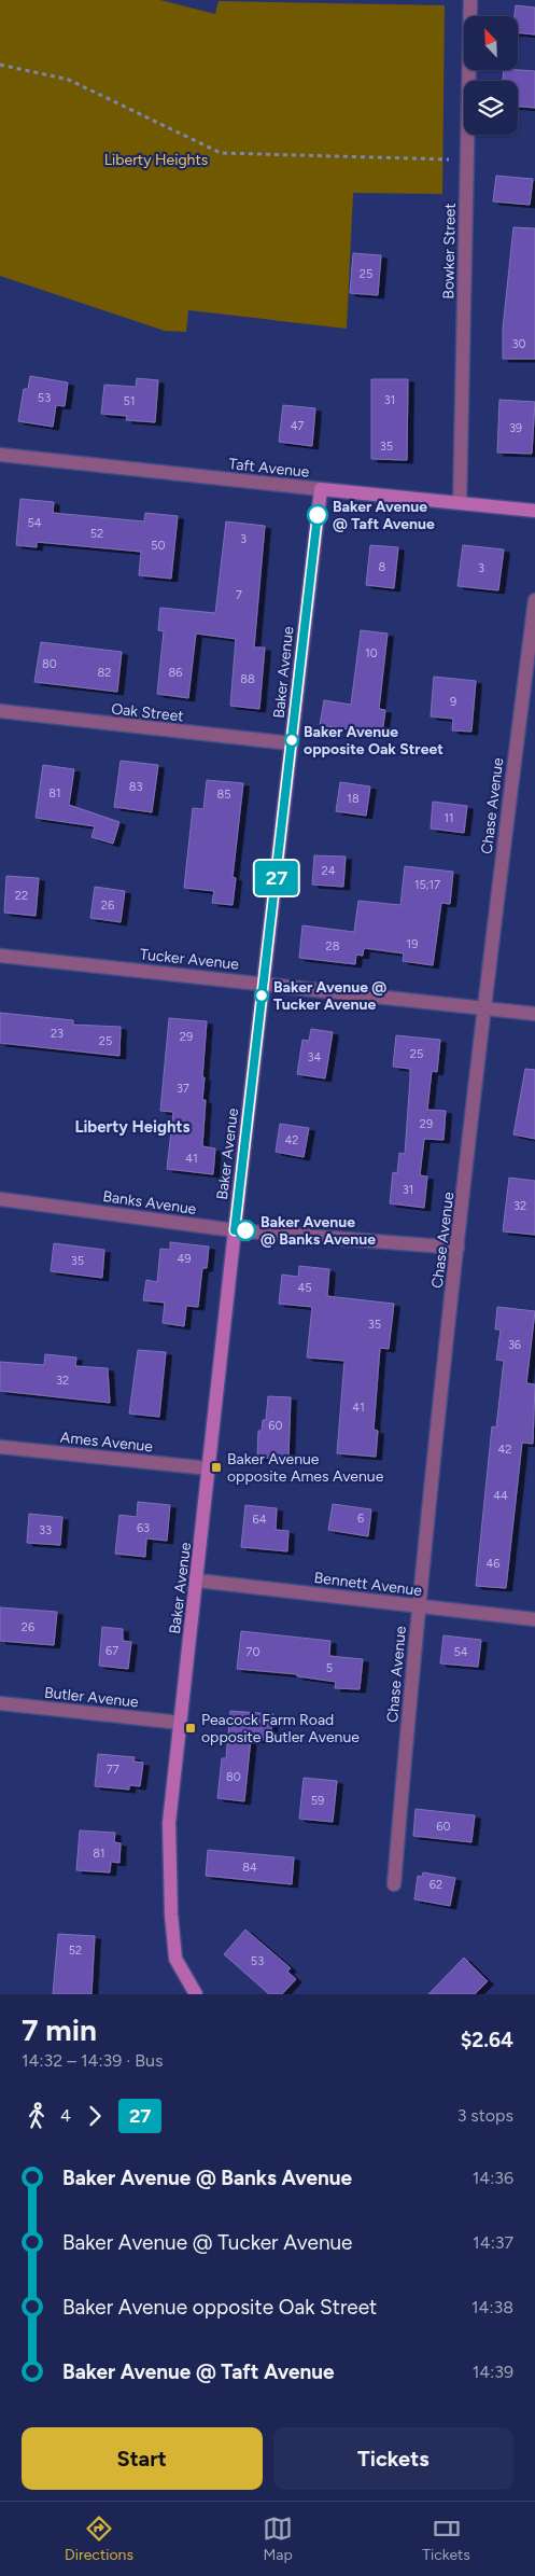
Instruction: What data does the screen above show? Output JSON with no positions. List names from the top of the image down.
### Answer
{
  "streets": {
    "street": [
      "Bowker Street",
      "Taft Avenue",
      "Baker Avenue",
      "Oak Street",
      "Chase Avenue",
      "Tucker Avenue",
      "Banks Avenue",
      "Ames Avenue",
      "Bennett Avenue",
      "Butler Avenue"
    ]
  },
  "crossings": [
    ["Bowker Street", "Taft Avenue"],
    ["Taft Avenue", "Baker Avenue"],
    ["Baker Avenue", "Oak Street"],
    ["Baker Avenue", "Tucker Avenue"],
    ["Baker Avenue", "Banks Avenue"],
    ["Baker Avenue", "Ames Avenue"],
    ["Baker Avenue", "Bennett Avenue"],
    ["Baker Avenue", "Butler Avenue"],
    ["Chase Avenue", "Tucker Avenue"],
    ["Chase Avenue", "Banks Avenue"],
    ["Chase Avenue", "Bennett Avenue"]
  ],
  "districts": ["Liberty Heights"],
  "parks": ["Liberty Heights"],
  "places": {
    "other": [
      "Baker Avenue @ Taft Avenue",
      "Baker Avenue opposite Oak Street",
      "Baker Avenue @ Tucker Avenue",
      "Baker Avenue @ Banks Avenue"
    ],
    "transit": ["Baker Avenue opposite Ames Avenue", "Peacock Farm Road opposite Butler Avenue"]
  },
  "lines": ["bus line 27"],
  "house_numbers": [
    "25",
    "30",
    "53",
    "31",
    "51",
    "47",
    "39",
    "35",
    "54",
    "52",
    "3",
    "50",
    "8",
    "3",
    "7",
    "10",
    "80",
    "82",
    "86",
    "88",
    "9",
    "83",
    "81",
    "85",
    "18",
    "11",
    "24",
    "15;17",
    "22",
    "26",
    "19",
    "28",
    "23",
    "29",
    "25",
    "25",
    "34",
    "37",
    "29",
    "42",
    "41",
    "31",
    "32",
    "49",
    "35",
    "45",
    "35",
    "36",
    "32",
    "41",
    "60",
    "42",
    "44",
    "6",
    "64",
    "63",
    "33",
    "46",
    "26",
    "67",
    "70",
    "54",
    "5",
    "77",
    "80",
    "59",
    "60",
    "81",
    "84",
    "62",
    "52",
    "53"
  ],
  "north": "top left",
  "page": {
    "on_map": "27",
    "heading": ["7 min", "14:32 – 14:39 · Bus", "$2.64"],
    "legs": ["4", "27", "3 stops"],
    "list": [
      {
        "name": "Baker Avenue @ Banks Avenue",
        "value": "14:36"
      },
      {
        "name": "Baker Avenue @ Tucker Avenue",
        "value": "14:37"
      },
      {
        "name": "Baker Avenue opposite Oak Street",
        "value": "14:38"
      },
      {
        "name": "Baker Avenue @ Taft Avenue",
        "value": "14:39"
      }
    ],
    "buttons": ["Start", "Tickets"],
    "tabs": ["Directions", "Map", "Tickets"]
  }
}
